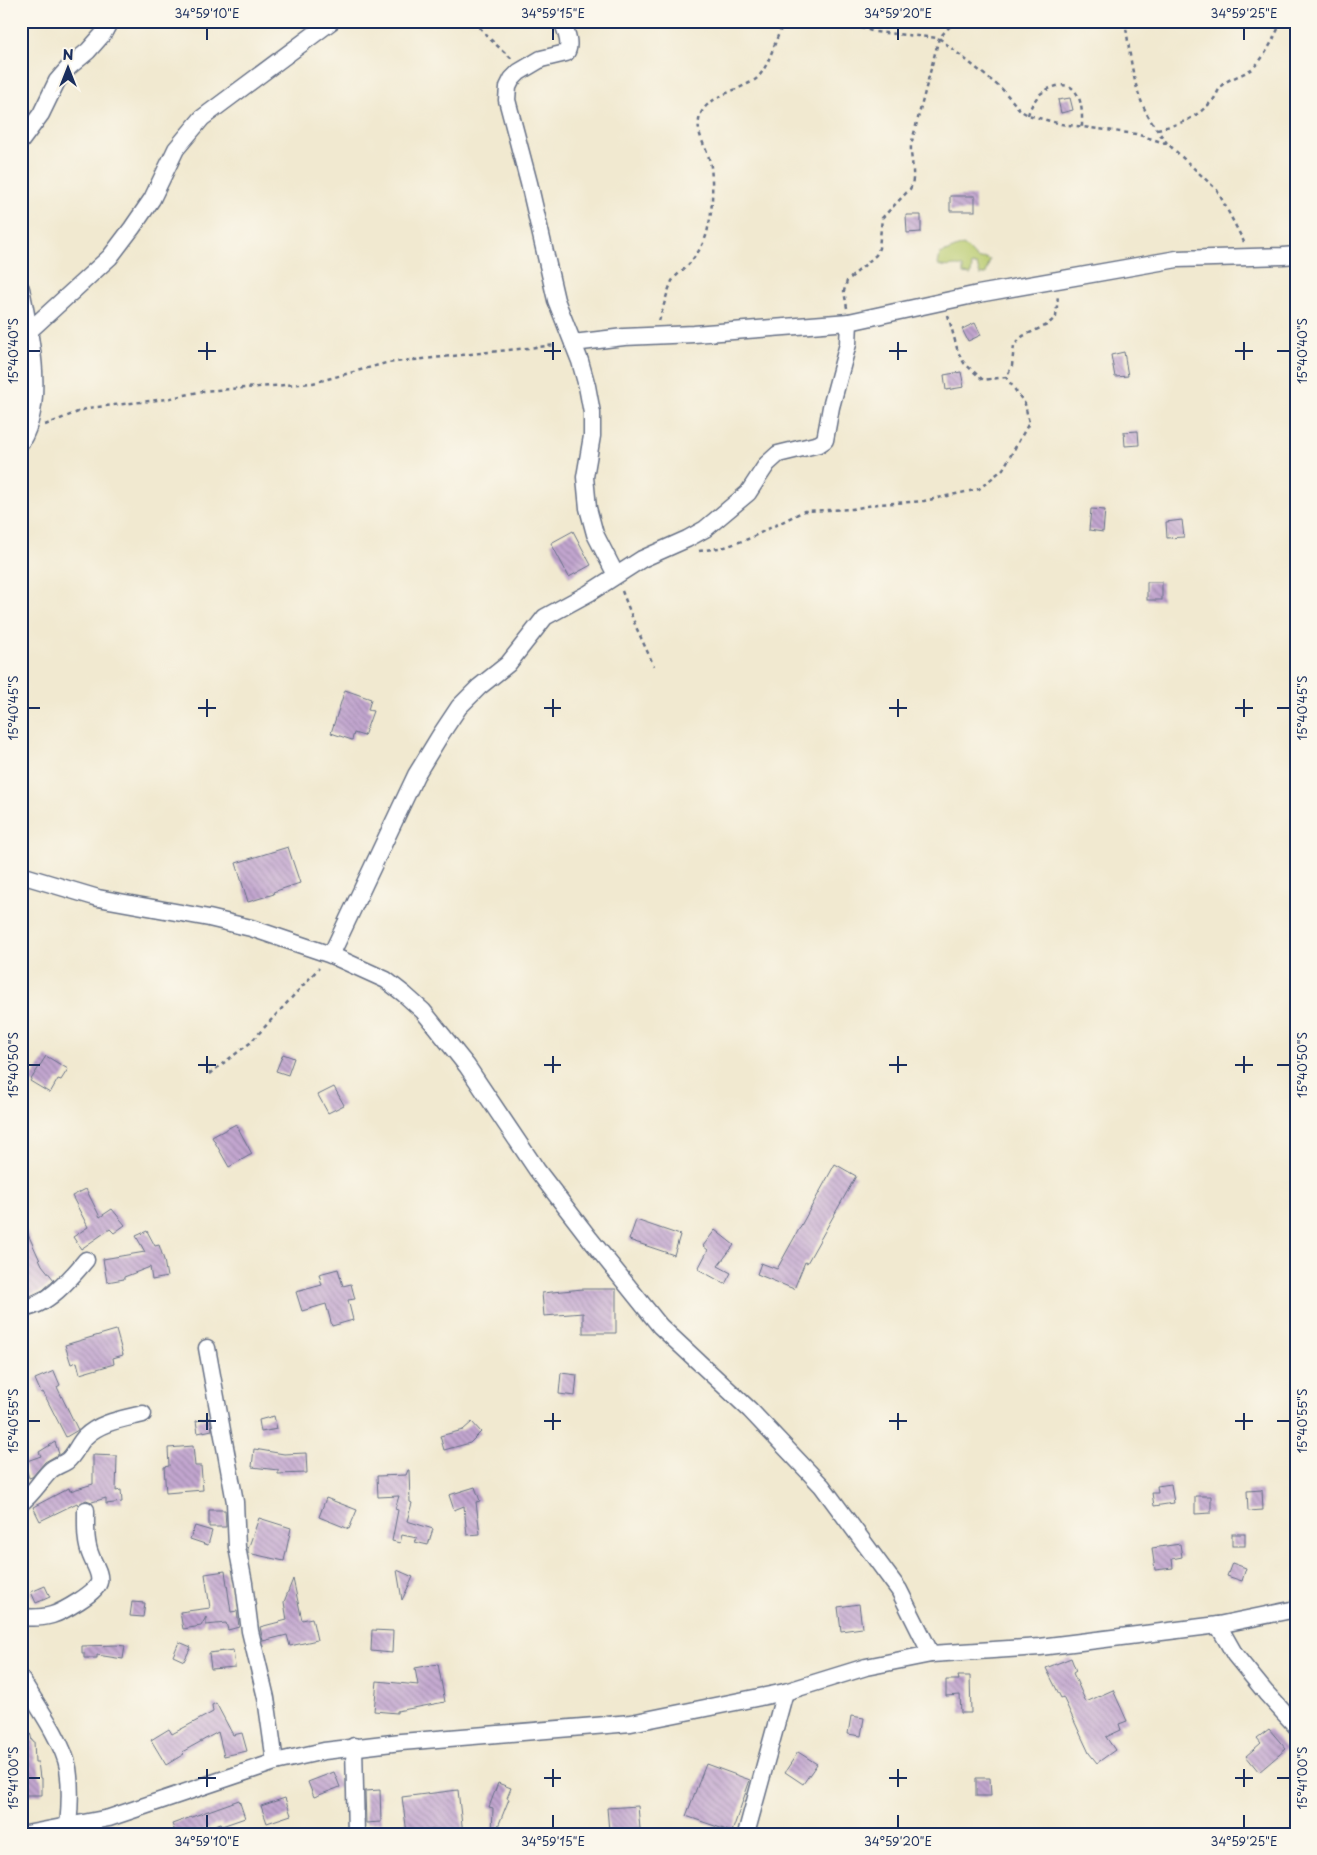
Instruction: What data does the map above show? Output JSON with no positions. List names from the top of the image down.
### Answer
{
  "north": "top",
  "coordinates": [
    "34°59'10\"E",
    "34°59'15\"E",
    "34°59'20\"E",
    "34°59'25\"E",
    "15°40'40\"S",
    "15°40'45\"S",
    "15°40'50\"S",
    "15°40'55\"S",
    "15°41'00\"S"
  ]
}
